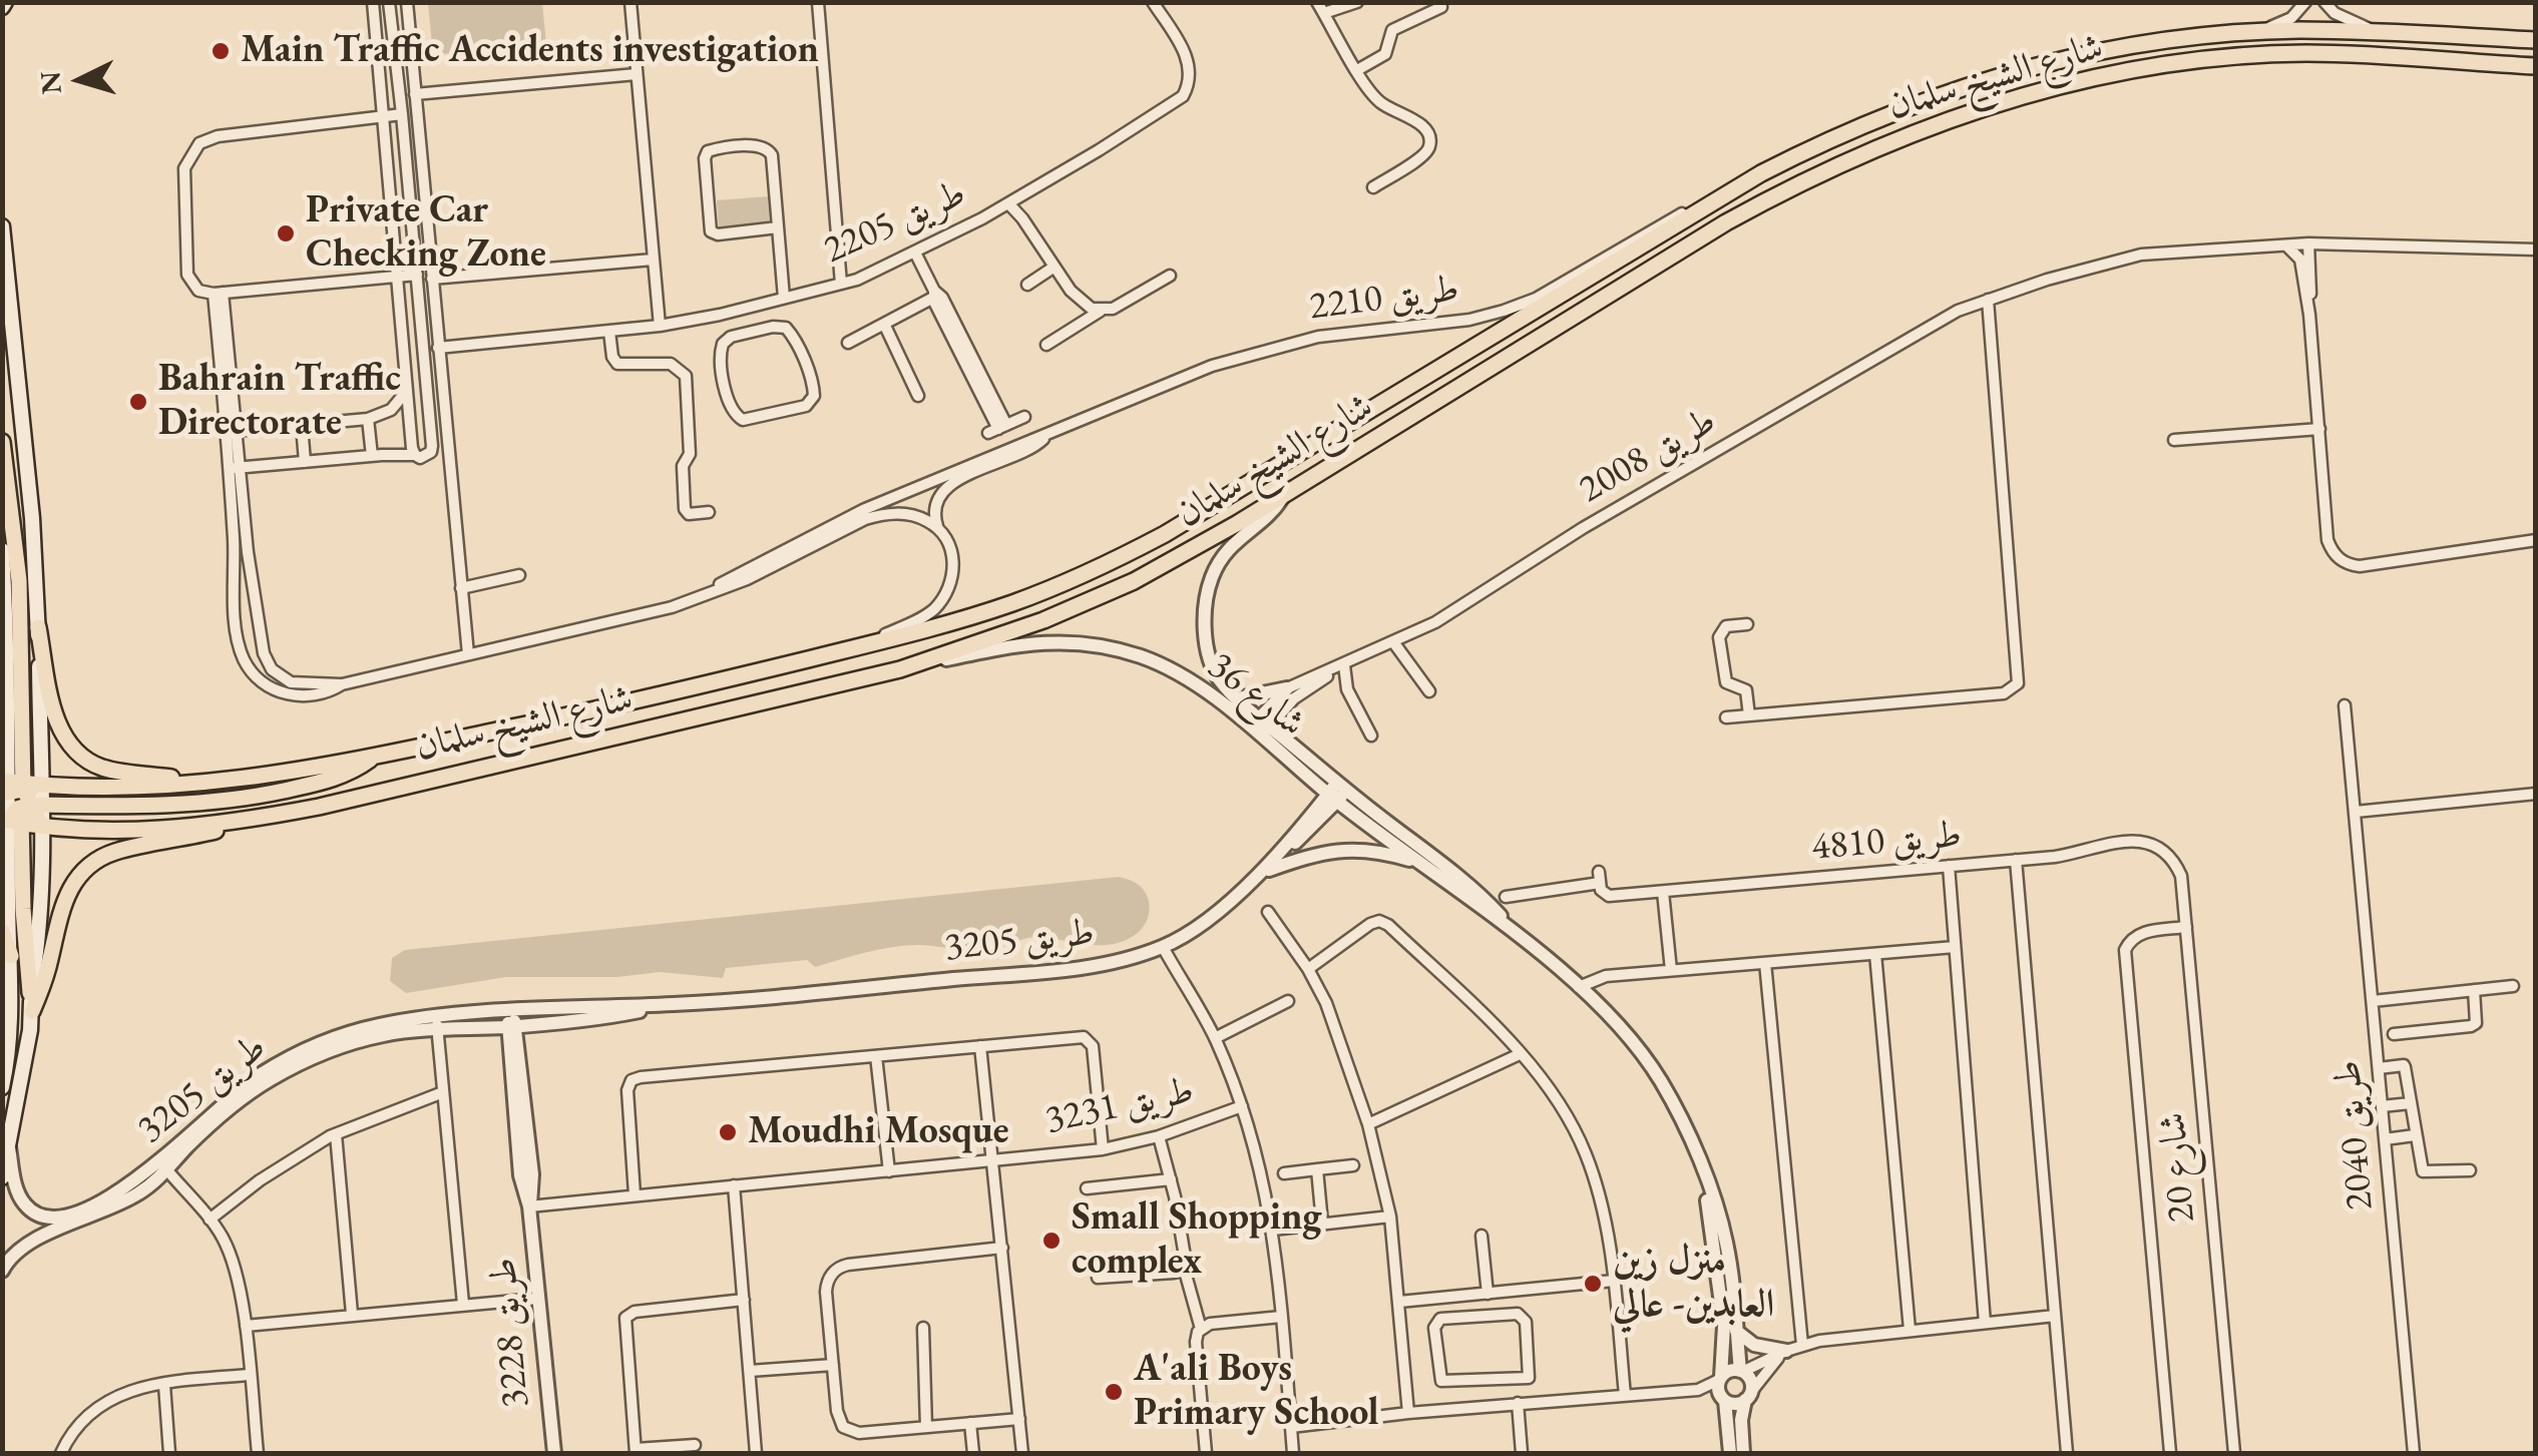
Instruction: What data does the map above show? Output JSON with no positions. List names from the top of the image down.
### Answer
{
  "streets": {
    "main road": ["شارع الشيخ سلمان"],
    "street": [
      "طريق 2205",
      "طريق 2210",
      "طريق 2008",
      "شارع 36",
      "طريق 4810",
      "طريق 3205",
      "طريق 3231",
      "طريق 2040",
      "شارع 20",
      "طريق 3228"
    ]
  },
  "crossings": [
    ["شارع الشيخ سلمان", "طريق 2210"],
    ["شارع الشيخ سلمان", "شارع 36"],
    ["طريق 2008", "شارع 36"],
    ["شارع 36", "طريق 3205"],
    ["طريق 4810", "شارع 20"],
    ["طريق 3205", "طريق 3228"],
    ["طريق 3231", "طريق 3228"]
  ],
  "places": [
    "Main Traffic Accidents investigation",
    "Private Car Checking Zone",
    "Bahrain Traffic Directorate",
    "Moudhi Mosque",
    "Small Shopping complex",
    "منزل زين العابدين- عالي",
    "A'ali Boys Primary School"
  ],
  "north": "left"
}
